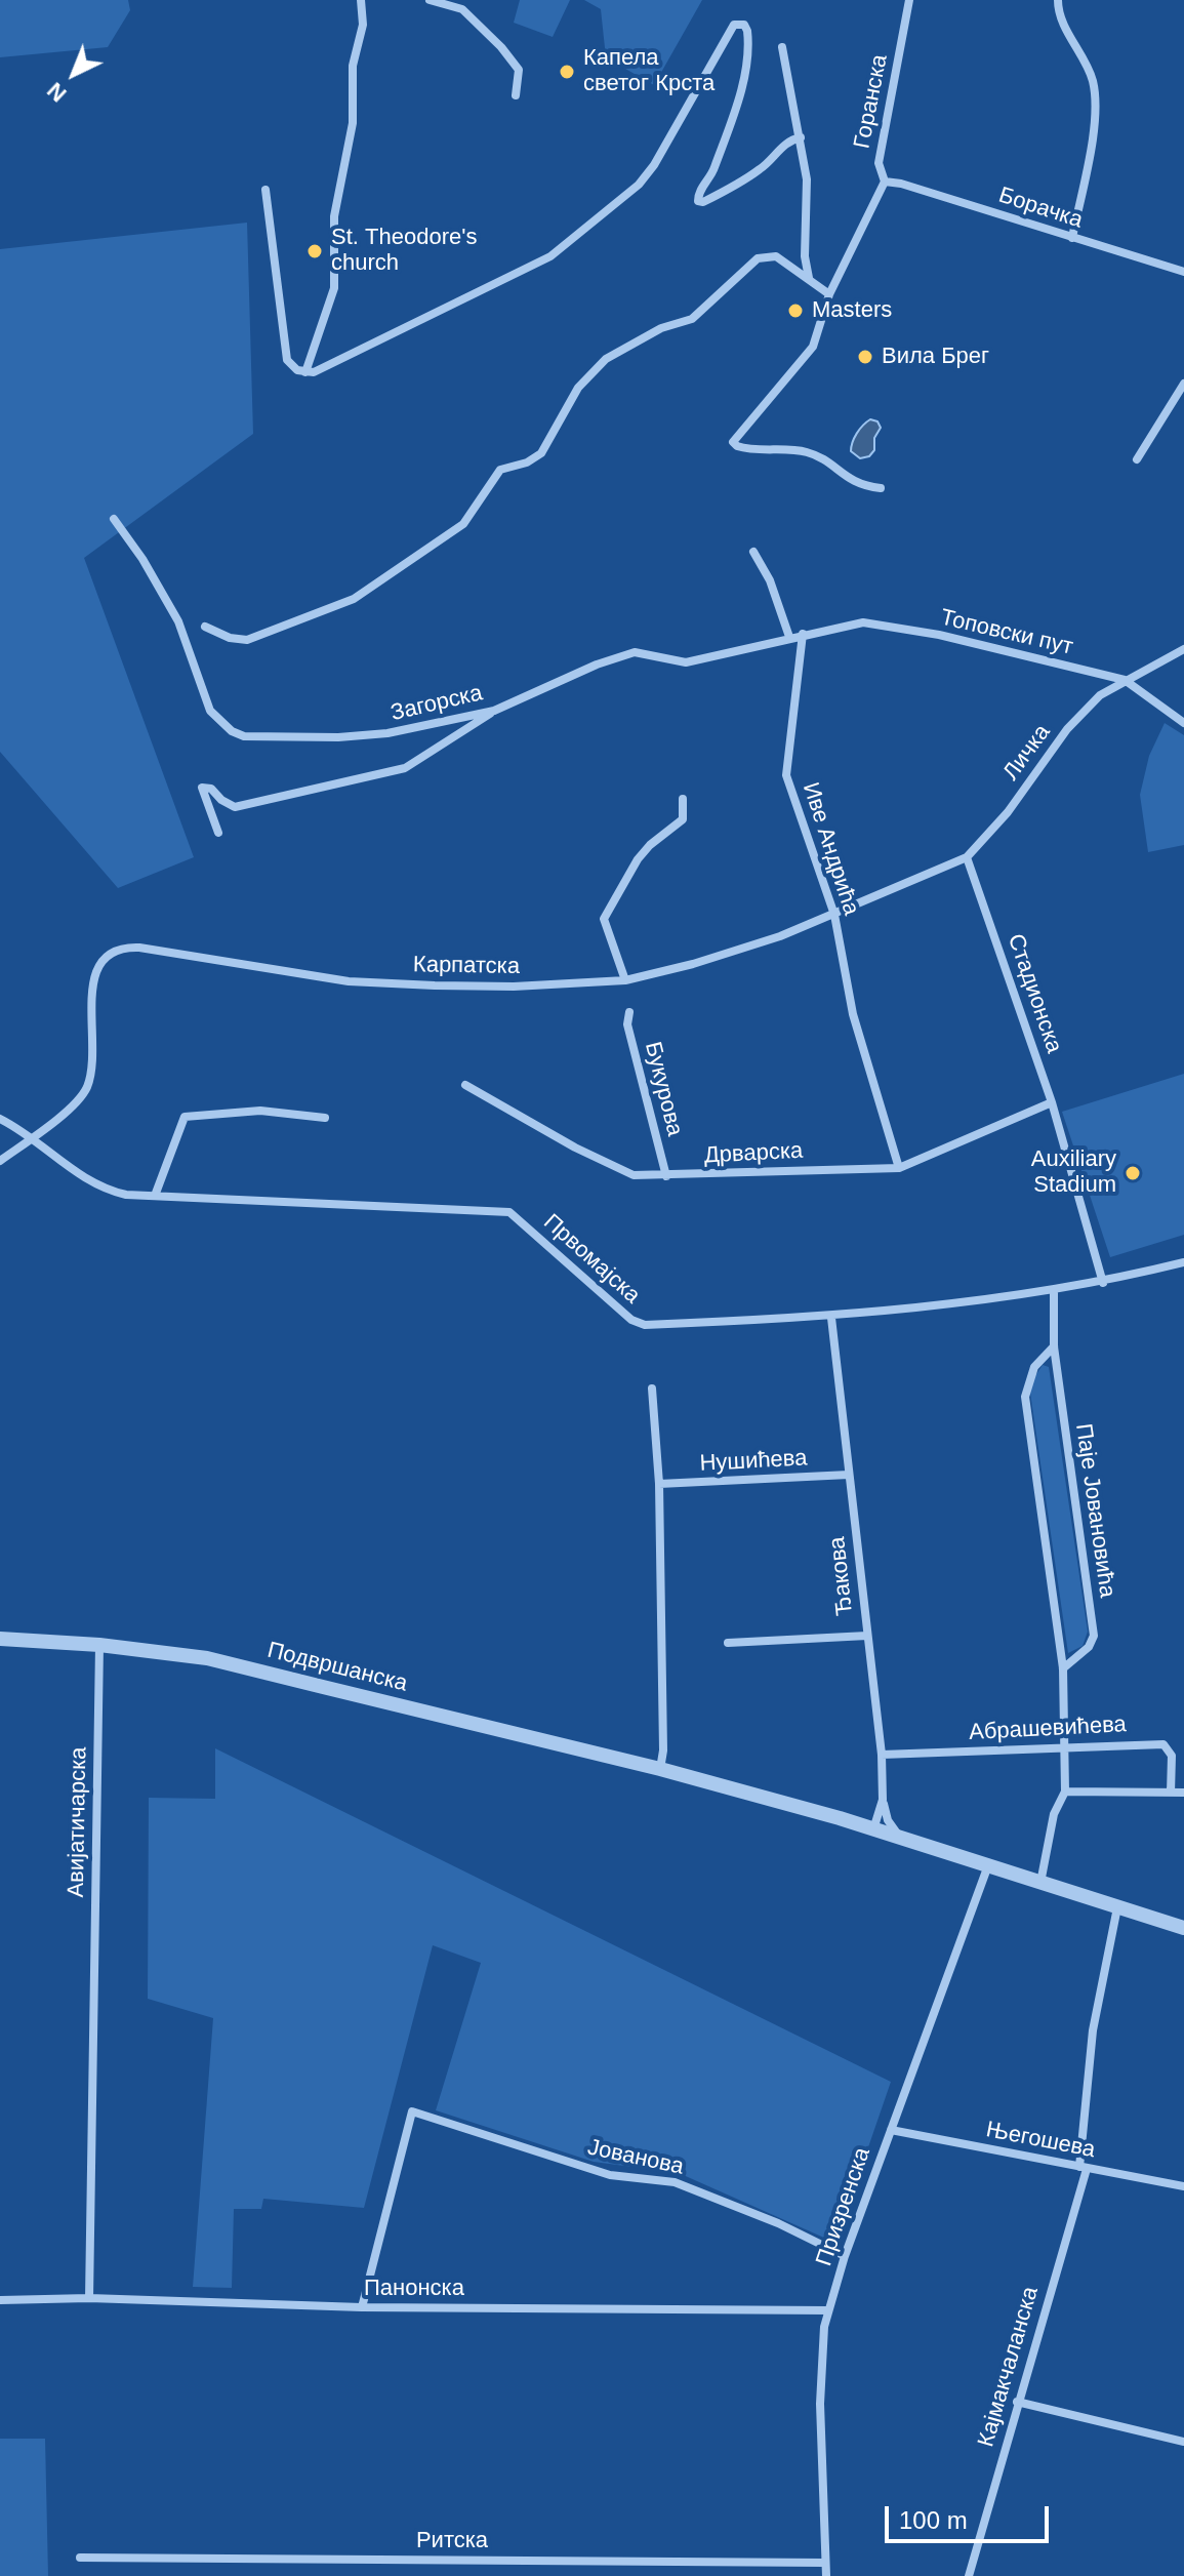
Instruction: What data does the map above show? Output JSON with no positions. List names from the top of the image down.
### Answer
{
  "streets": {
    "street": [
      "Горанска",
      "Борачка",
      "Топовски пут",
      "Загорска",
      "Личка",
      "Иве Андрића",
      "Карпатска",
      "Стадионска",
      "Букурова",
      "Дрварска",
      "Првомајска",
      "Нушићева",
      "Паје Јовановића",
      "Ђакова",
      "Подвршанска",
      "Абрашевићева",
      "Авијатичарска",
      "Његошева",
      "Јованова",
      "Призренска",
      "Панонска",
      "Кајмакчаланска",
      "Ритска"
    ]
  },
  "crossings": [
    ["Горанска", "Борачка"],
    ["Топовски пут", "Загорска"],
    ["Топовски пут", "Личка"],
    ["Загорска", "Иве Андрића"],
    ["Личка", "Стадионска"],
    ["Иве Андрића", "Карпатска"],
    ["Иве Андрића", "Дрварска"],
    ["Карпатска", "Првомајска"],
    ["Стадионска", "Дрварска"],
    ["Стадионска", "Првомајска"],
    ["Букурова", "Дрварска"],
    ["Првомајска", "Паје Јовановића"],
    ["Првомајска", "Ђакова"],
    ["Нушићева", "Ђакова"],
    ["Ђакова", "Подвршанска"],
    ["Ђакова", "Абрашевићева"],
    ["Подвршанска", "Авијатичарска"],
    ["Подвршанска", "Призренска"],
    ["Подвршанска", "Кајмакчаланска"],
    ["Авијатичарска", "Панонска"],
    ["Његошева", "Призренска"],
    ["Његошева", "Кајмакчаланска"],
    ["Јованова", "Призренска"],
    ["Јованова", "Панонска"],
    ["Призренска", "Панонска"],
    ["Призренска", "Ритска"]
  ],
  "places": [
    "Капела светог Крста",
    "St. Theodore's church",
    "Masters",
    "Вила Брег",
    "Auxiliary Stadium"
  ],
  "scale_bar": "100 m",
  "north": "bottom left"
}
